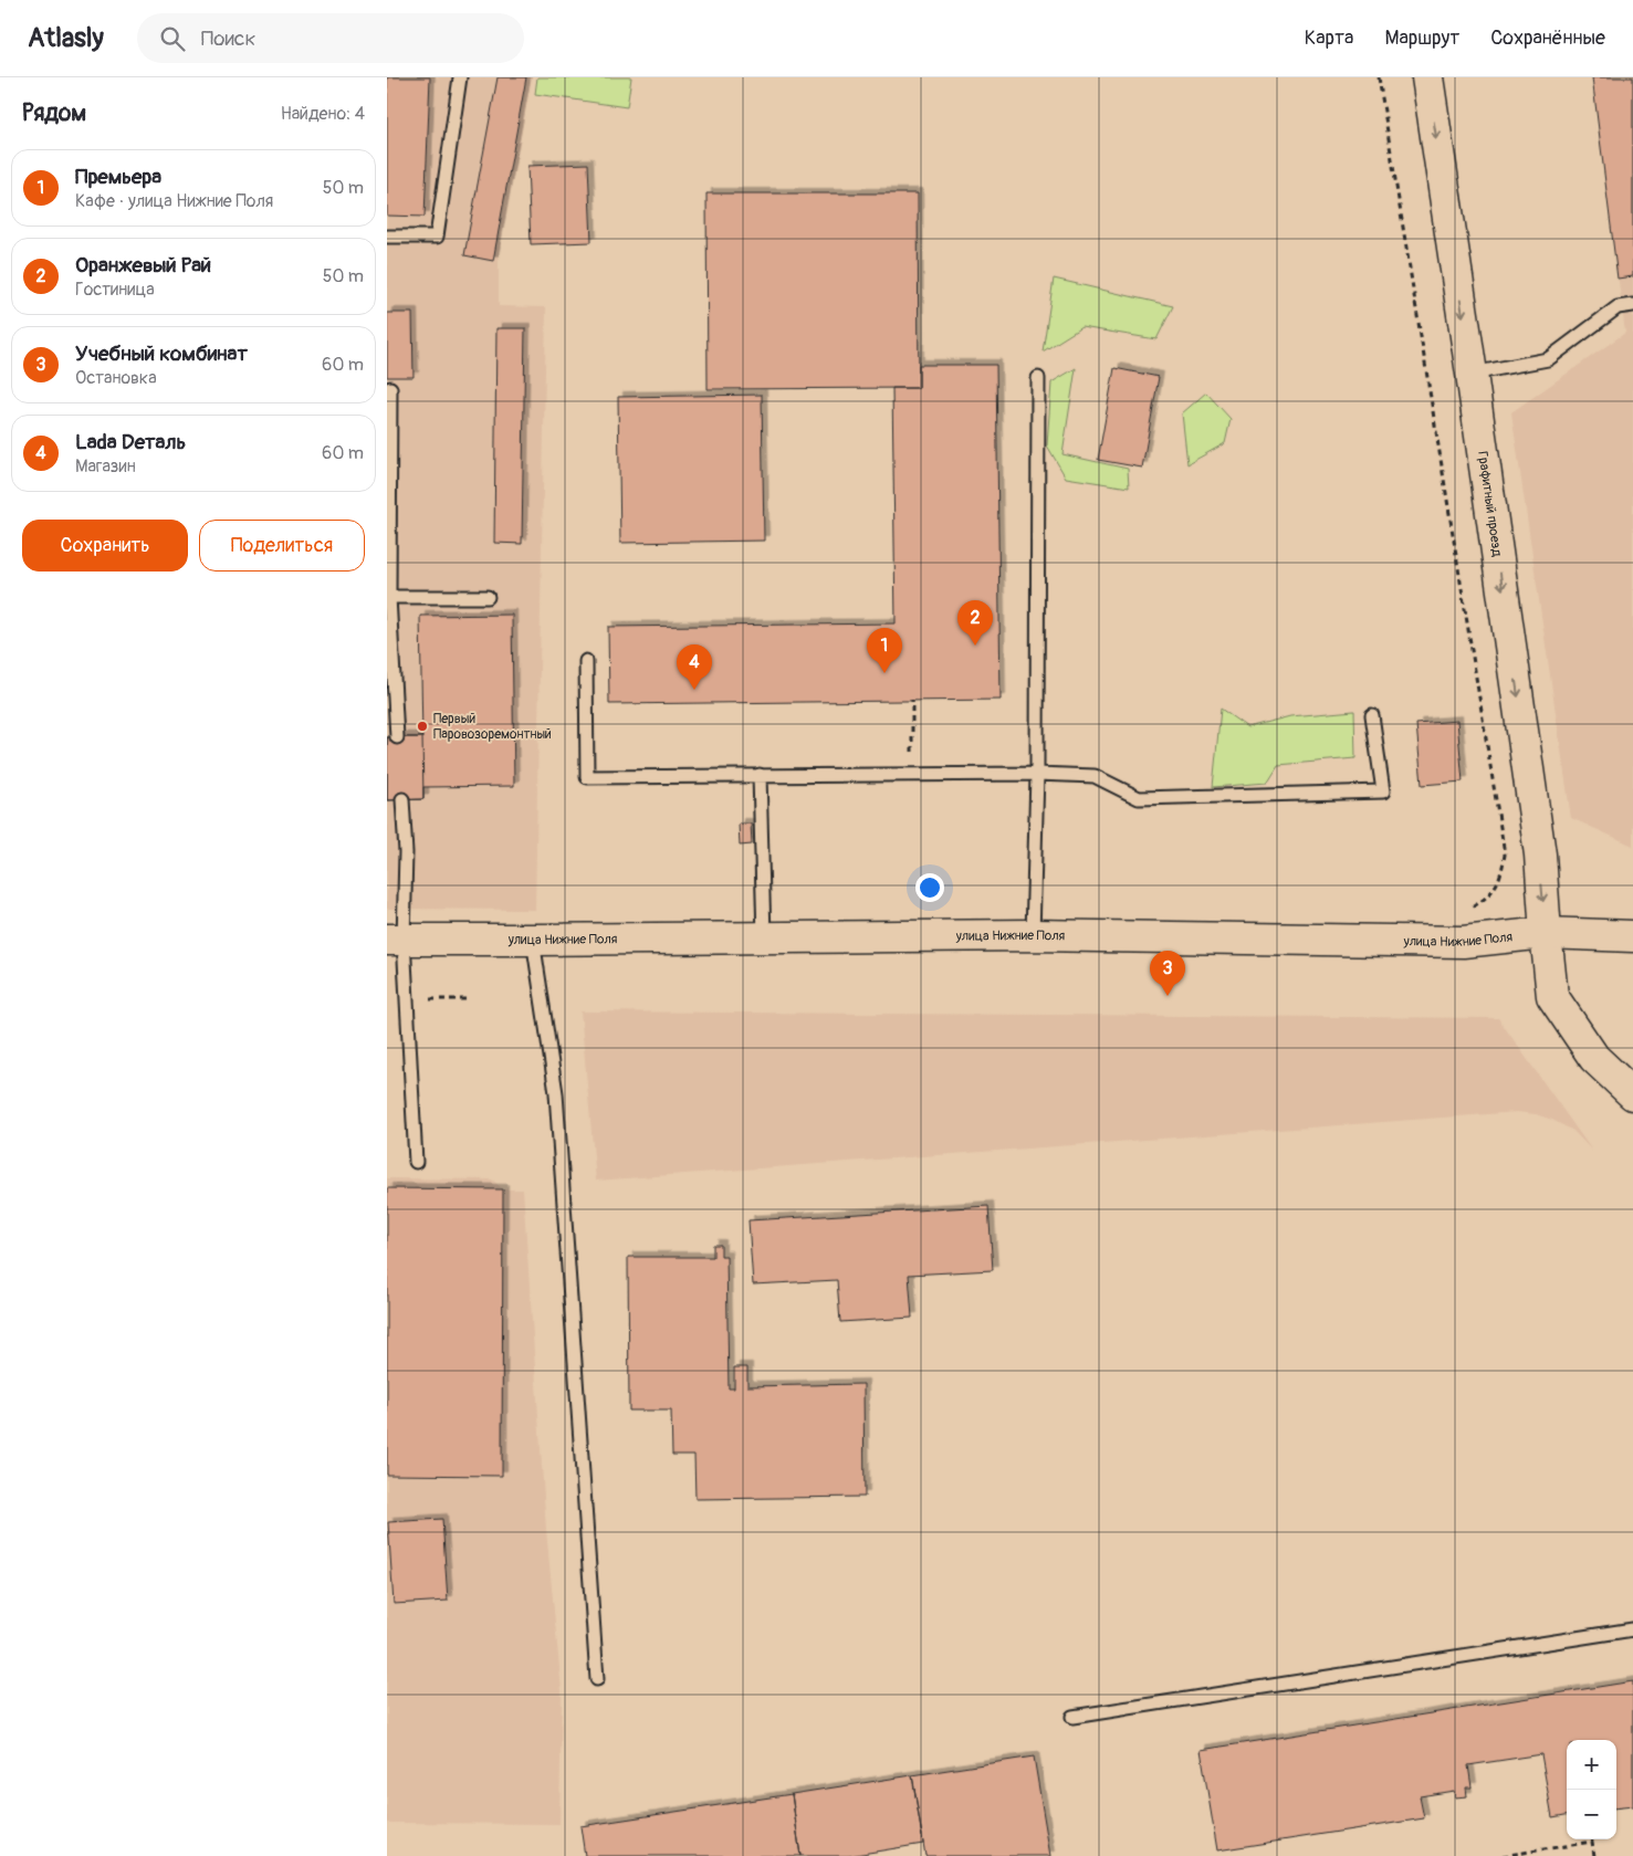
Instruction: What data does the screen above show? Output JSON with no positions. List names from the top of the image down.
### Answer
{
  "streets": {
    "main road": ["Графитный проезд", "улица Нижние Поля"]
  },
  "crossings": [
    ["Графитный проезд", "улица Нижние Поля"]
  ],
  "one_way": ["Графитный проезд"],
  "places": ["Первый Паровозоремонтный"],
  "page": {
    "header": "Atlasly",
    "search": "Поиск",
    "nav": ["Карта", "Маршрут", "Сохранённые"],
    "heading": ["Рядом", "Найдено: 4"],
    "list": [
      {
        "mark": "1",
        "name": "Премьера",
        "note": "Кафе · улица Нижние Поля",
        "value": "50 m"
      },
      {
        "mark": "2",
        "name": "Оранжевый Рай",
        "note": "Гостиница",
        "value": "50 m"
      },
      {
        "mark": "3",
        "name": "Учебный комбинат",
        "note": "Остановка",
        "value": "60 m"
      },
      {
        "mark": "4",
        "name": "Lada Dеталь",
        "note": "Магазин",
        "value": "60 m"
      }
    ],
    "buttons": ["Сохранить", "Поделиться"],
    "pins": [
      "2",
      "1",
      "4",
      "3"
    ],
    "map_buttons": ["+", "−"]
  }
}
